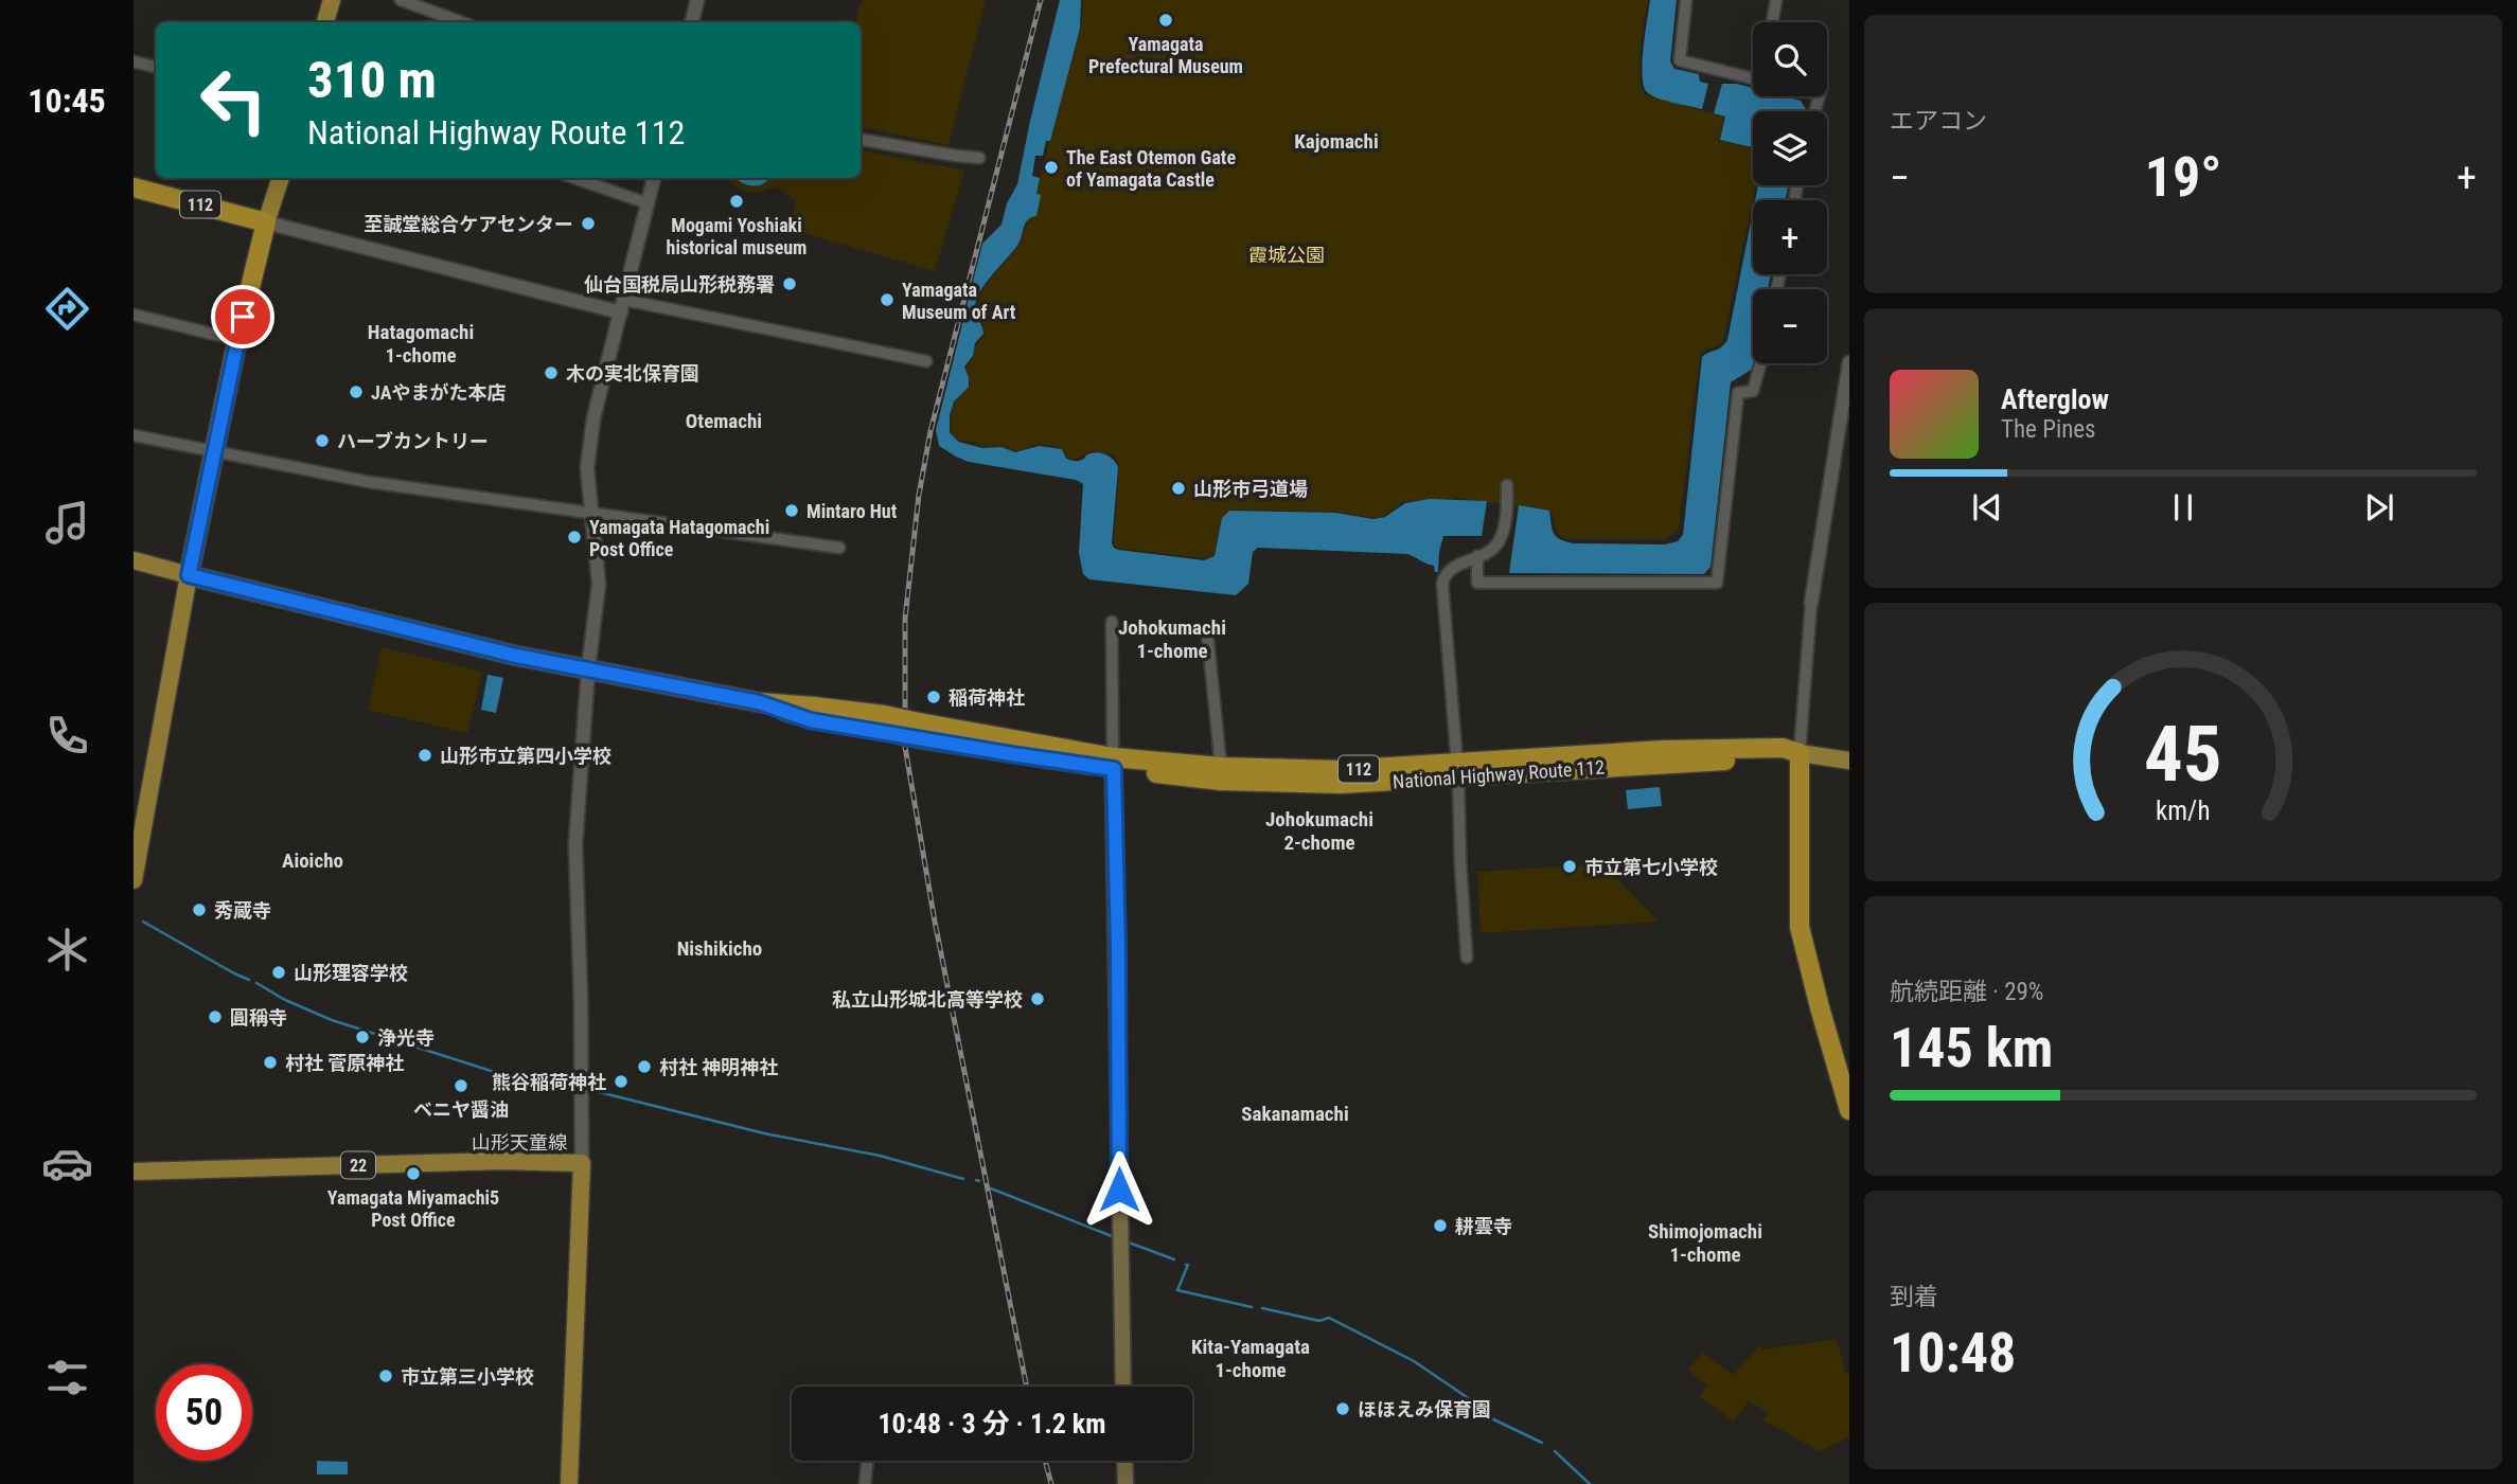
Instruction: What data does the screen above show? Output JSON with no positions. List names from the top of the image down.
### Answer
{
  "streets": {
    "highway": ["112", "National Highway Route 112"],
    "main road": ["山形天童線", "22"]
  },
  "districts": [
    "Kajomachi",
    "Hatagomachi 1-chome",
    "Otemachi",
    "Johokumachi 1-chome",
    "Johokumachi 2-chome",
    "Aioicho",
    "Nishikicho",
    "Sakanamachi",
    "Shimojomachi 1-chome",
    "Kita-Yamagata 1-chome"
  ],
  "parks": ["霞城公園"],
  "places": [
    "Yamagata Prefectural Museum",
    "The East Otemon Gate of Yamagata Castle",
    "Mogami Yoshiaki historical museum",
    "至誠堂総合ケアセンター",
    "仙台国税局山形税務署",
    "Yamagata Museum of Art",
    "木の実北保育園",
    "JAやまがた本店",
    "ハーブカントリー",
    "山形市弓道場",
    "Mintaro Hut",
    "Yamagata Hatagomachi Post Office",
    "稲荷神社",
    "山形市立第四小学校",
    "市立第七小学校",
    "秀蔵寺",
    "山形理容学校",
    "私立山形城北高等学校",
    "圓稱寺",
    "浄光寺",
    "村社 菅原神社",
    "村社 神明神社",
    "熊谷稲荷神社",
    "ベニヤ醤油",
    "Yamagata Miyamachi5 Post Office",
    "耕雲寺",
    "市立第三小学校",
    "ほほえみ保育園"
  ],
  "page": {
    "tabs": "10:45",
    "tile": [
      "エアコン",
      ["航続距離 · 29%", "145 km"],
      ["到着", "10:48"]
    ],
    "map_buttons": ["+", "−"],
    "turn": ["310 m", "National Highway Route 112"],
    "heat": ["−", "19°", "+"],
    "song": ["Afterglow", "The Pines"],
    "limit": "50",
    "trip": "10:48 · 3 分 · 1.2 km",
    "gauge": ["45", "km/h"]
  }
}
